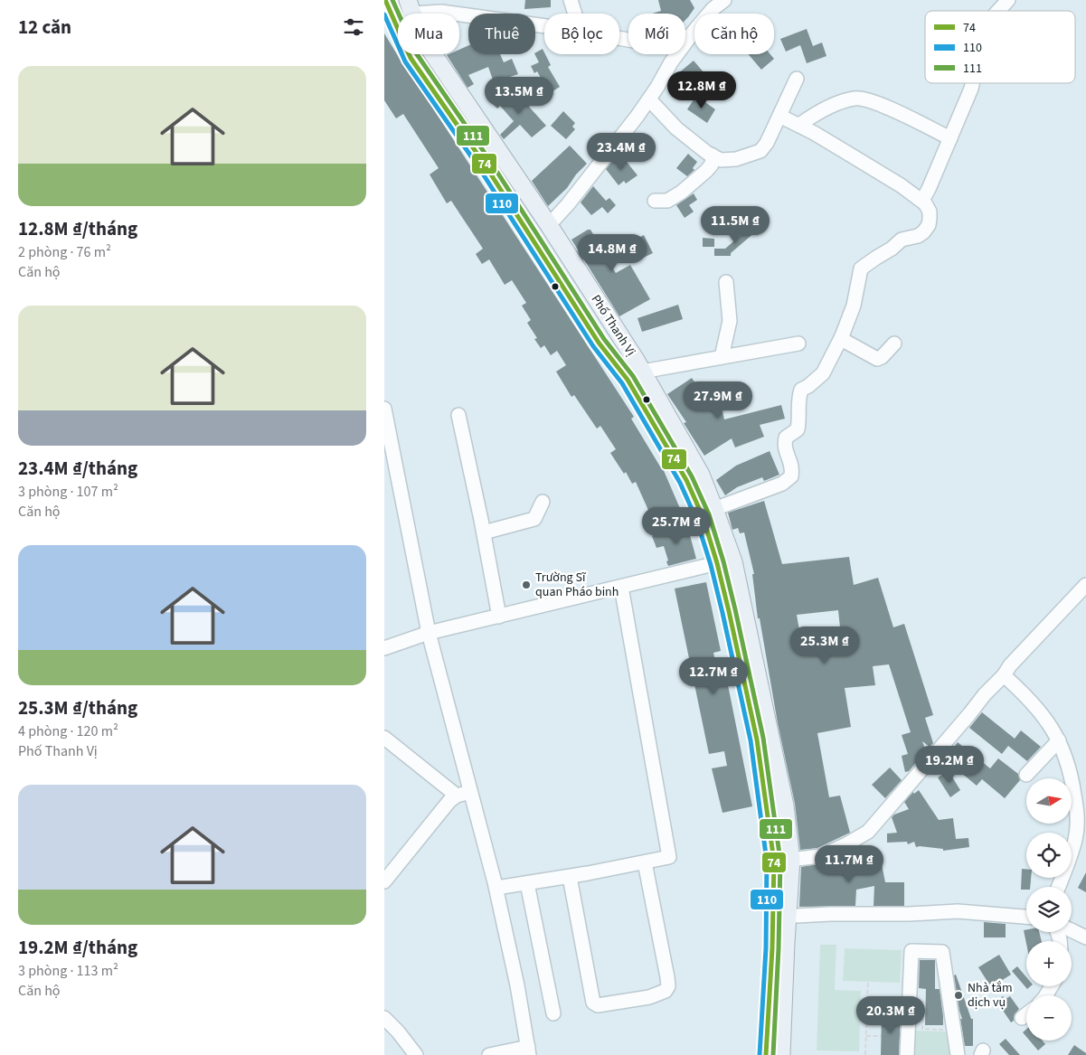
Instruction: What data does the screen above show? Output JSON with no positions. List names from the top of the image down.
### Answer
{
  "streets": {
    "main road": ["Phố Thanh Vị"]
  },
  "places": ["Trường Sĩ quan Pháo binh", "Nhà tắm dịch vụ"],
  "lines": ["transit line 74", "transit line 111", "transit line 110"],
  "legend": ["74", "110", "111"],
  "north": "right",
  "page": {
    "heading": "12 căn",
    "chip": [
      "Mua",
      "Thuê",
      "Bộ lọc",
      "Mới",
      "Căn hộ"
    ],
    "list": [
      {
        "name": "12.8M ₫/tháng",
        "note": "2 phòng · 76 m² · Căn hộ"
      },
      {
        "name": "23.4M ₫/tháng",
        "note": "3 phòng · 107 m² · Căn hộ"
      },
      {
        "name": "25.3M ₫/tháng",
        "note": "4 phòng · 120 m² · Phố Thanh Vị"
      },
      {
        "name": "19.2M ₫/tháng",
        "note": "3 phòng · 113 m² · Căn hộ"
      }
    ],
    "price": [
      "12.8M ₫",
      "13.5M ₫",
      "23.4M ₫",
      "11.5M ₫",
      "14.8M ₫",
      "27.9M ₫",
      "25.7M ₫",
      "25.3M ₫",
      "12.7M ₫",
      "19.2M ₫",
      "11.7M ₫",
      "20.3M ₫"
    ],
    "map_buttons": ["+", "−"]
  }
}
